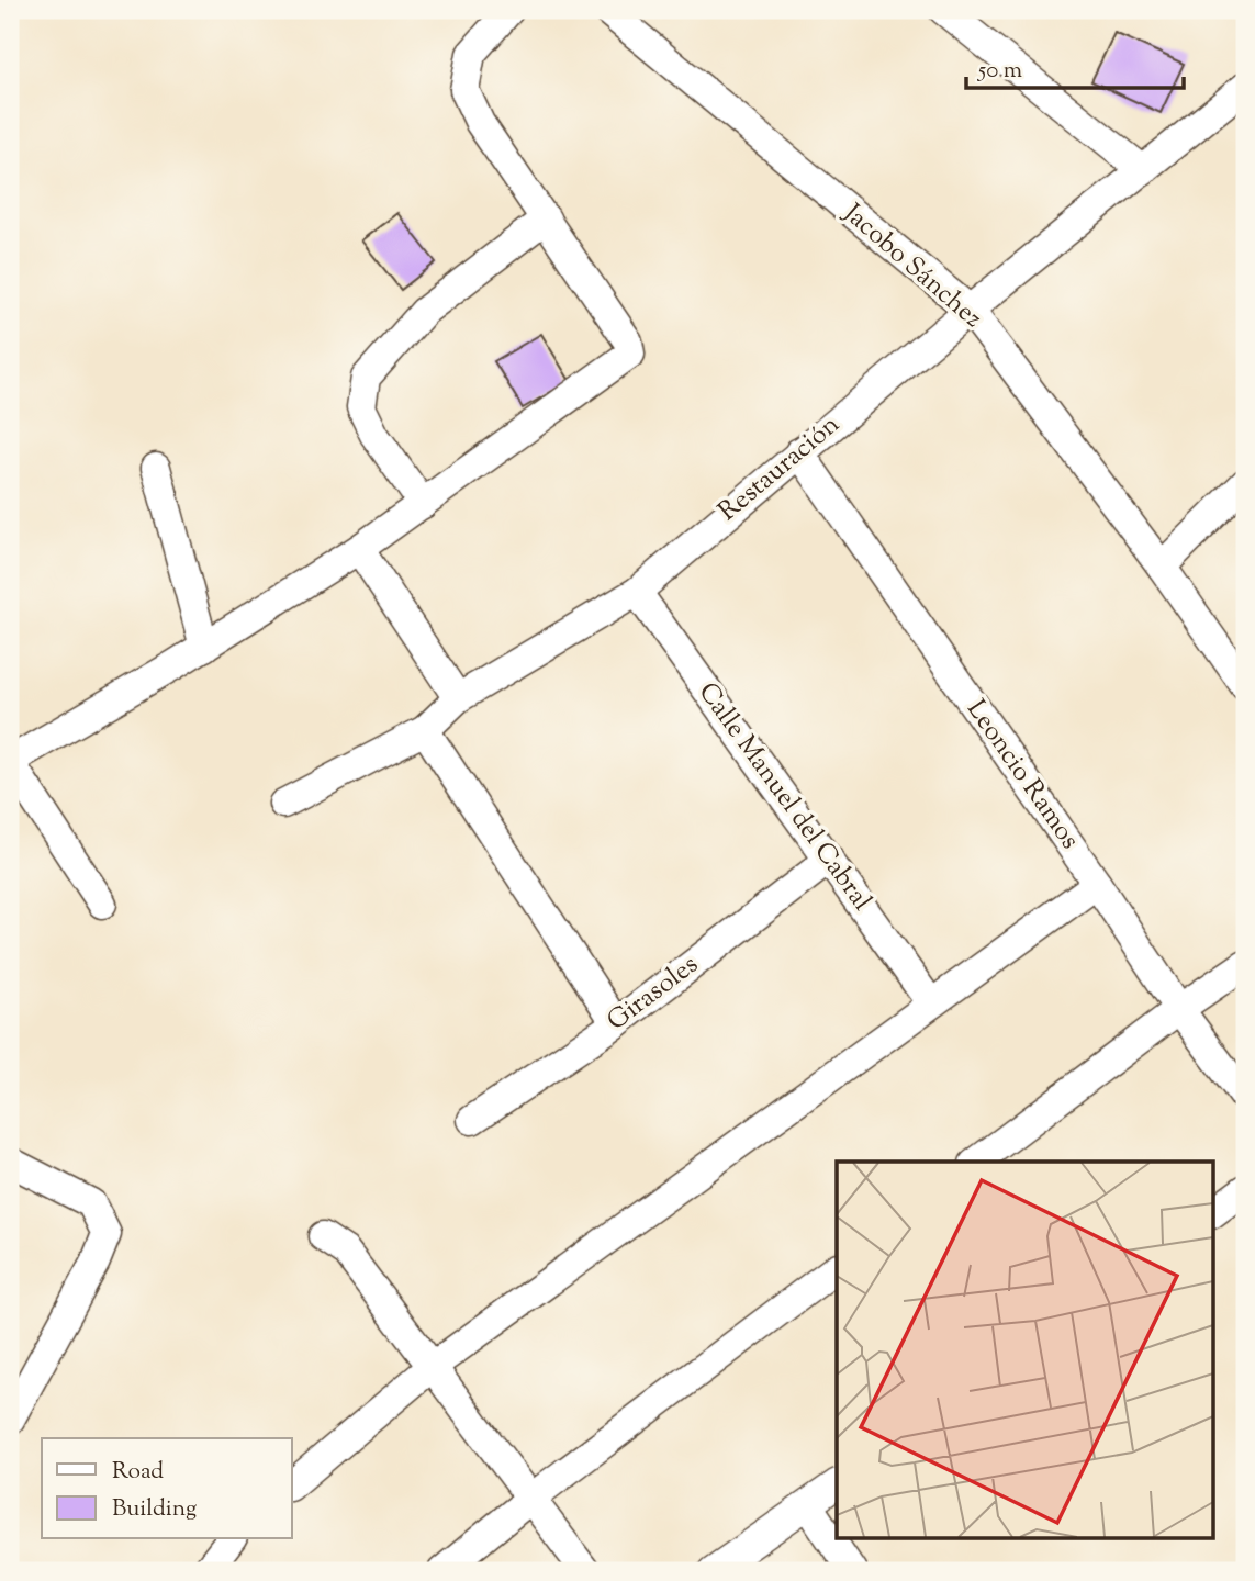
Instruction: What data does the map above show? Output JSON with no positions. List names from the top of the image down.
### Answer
{
  "streets": {
    "street": [
      "Jacobo Sánchez",
      "Restauración",
      "Leoncio Ramos",
      "Calle Manuel del Cabral",
      "Girasoles"
    ]
  },
  "crossings": [
    ["Jacobo Sánchez", "Restauración"],
    ["Restauración", "Leoncio Ramos"],
    ["Restauración", "Calle Manuel del Cabral"],
    ["Calle Manuel del Cabral", "Girasoles"]
  ],
  "legend": ["Road", "Building"],
  "scale_bar": "50 m"
}
